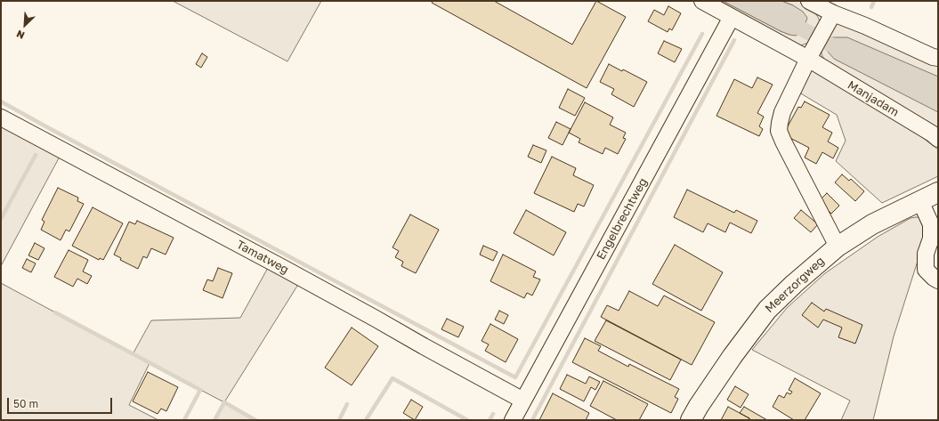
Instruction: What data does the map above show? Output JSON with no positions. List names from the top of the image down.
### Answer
{
  "streets": {
    "main road": ["Meerzorgweg"],
    "street": ["Manjadam", "Engelbrechtweg", "Tamatweg"]
  },
  "crossings": [
    ["Manjadam", "Engelbrechtweg"],
    ["Engelbrechtweg", "Tamatweg"]
  ],
  "scale_bar": "50 m",
  "north": "bottom left"
}
